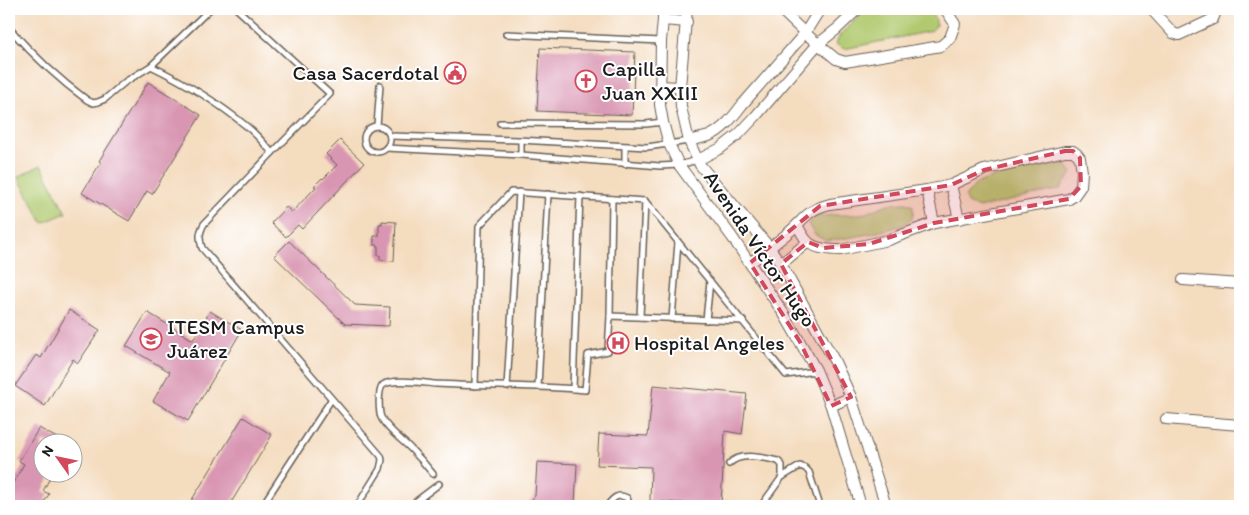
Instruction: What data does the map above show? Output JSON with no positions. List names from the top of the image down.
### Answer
{
  "streets": {
    "street": ["Avenida Víctor Hugo"]
  },
  "places": {
    "public building": ["Casa Sacerdotal"],
    "church": ["Capilla Juan XXIII"],
    "school or university": ["ITESM Campus Juárez"],
    "hospital": ["Hospital Angeles"]
  },
  "north": "top left"
}
